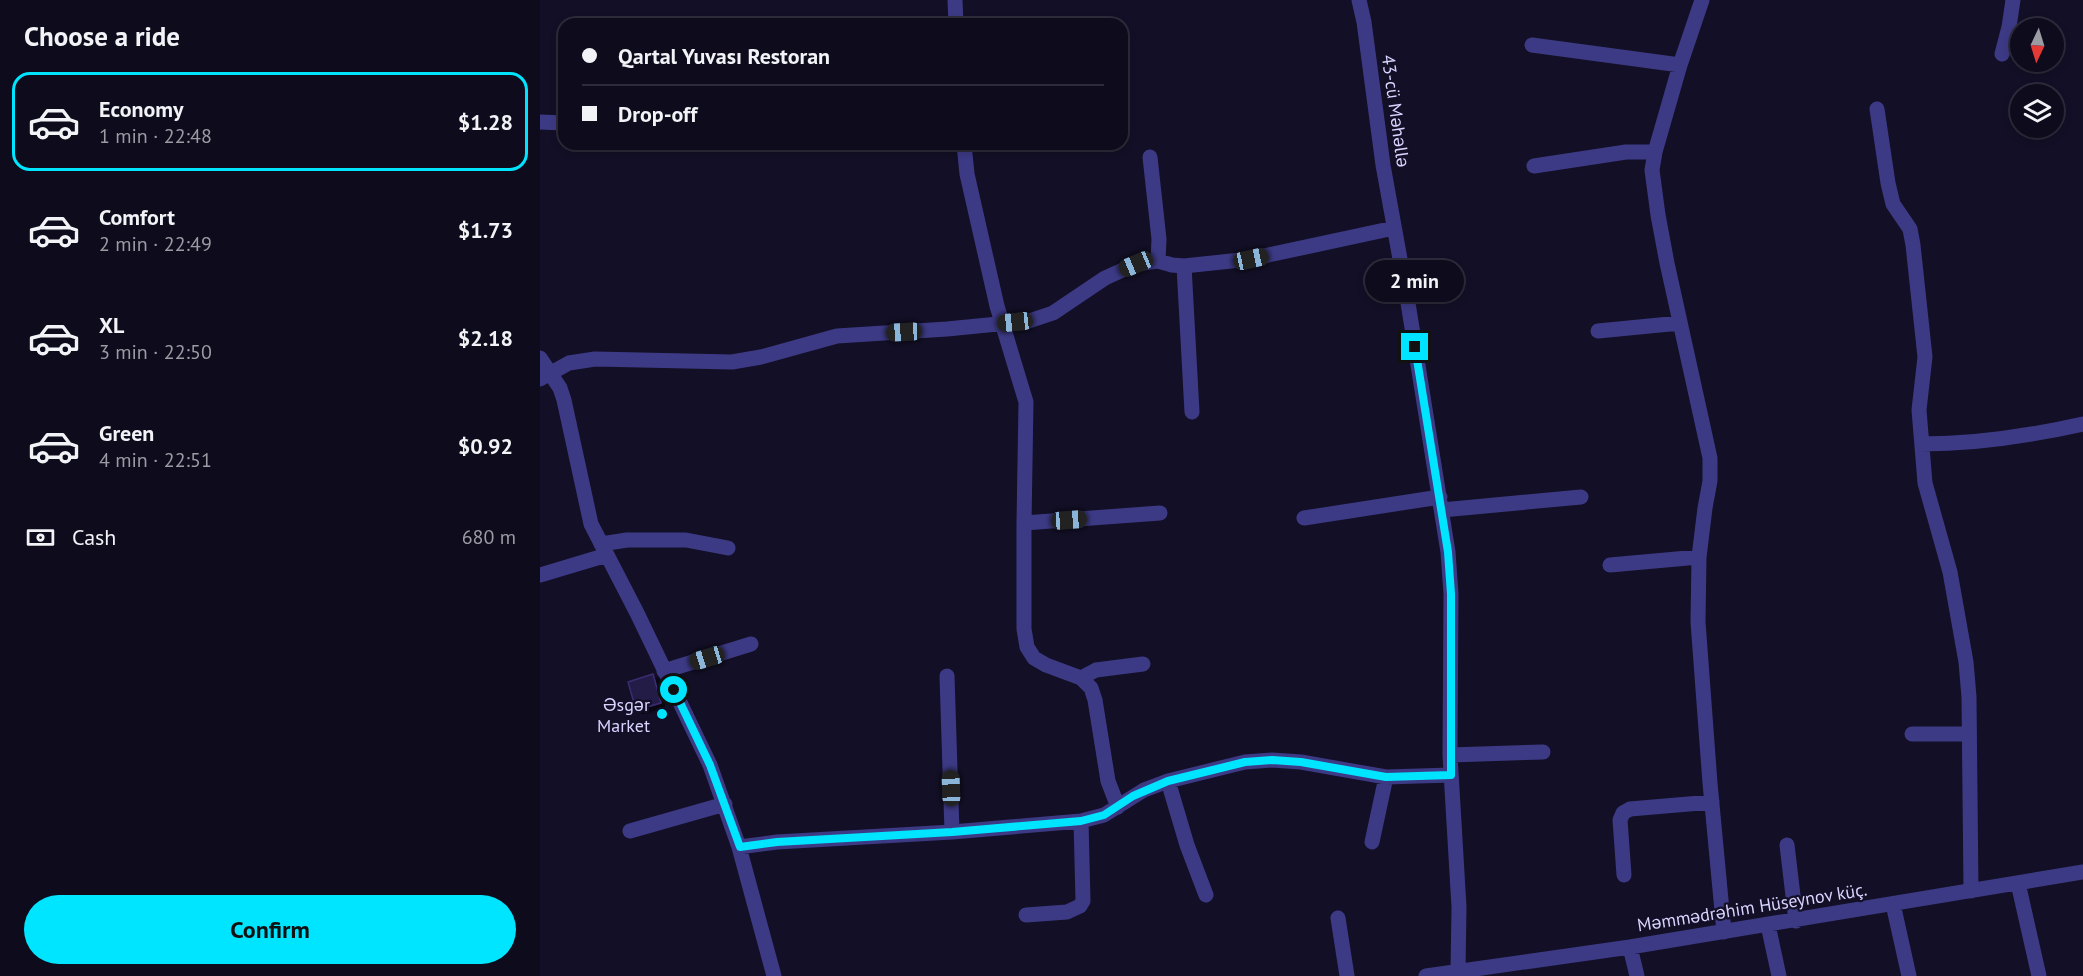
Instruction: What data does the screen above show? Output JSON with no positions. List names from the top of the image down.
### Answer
{
  "streets": {
    "street": ["43-cü Məhəllə", "Məmmədrəhim Hüseynov küç."]
  },
  "crossings": [
    ["43-cü Məhəllə", "Məmmədrəhim Hüseynov küç."]
  ],
  "places": ["Əsgər Market"],
  "north": "bottom",
  "page": {
    "heading": "Choose a ride",
    "banner": ["Qartal Yuvası Restoran", "Drop-off"],
    "list": [
      {
        "name": "Economy",
        "note": "1 min · 22:48",
        "value": "$1.28"
      },
      {
        "name": "Comfort",
        "note": "2 min · 22:49",
        "value": "$1.73"
      },
      {
        "name": "XL",
        "note": "3 min · 22:50",
        "value": "$2.18"
      },
      {
        "name": "Green",
        "note": "4 min · 22:51",
        "value": "$0.92"
      }
    ],
    "bubble": "2 min",
    "pay": ["Cash", "680 m"],
    "buttons": "Confirm"
  }
}
